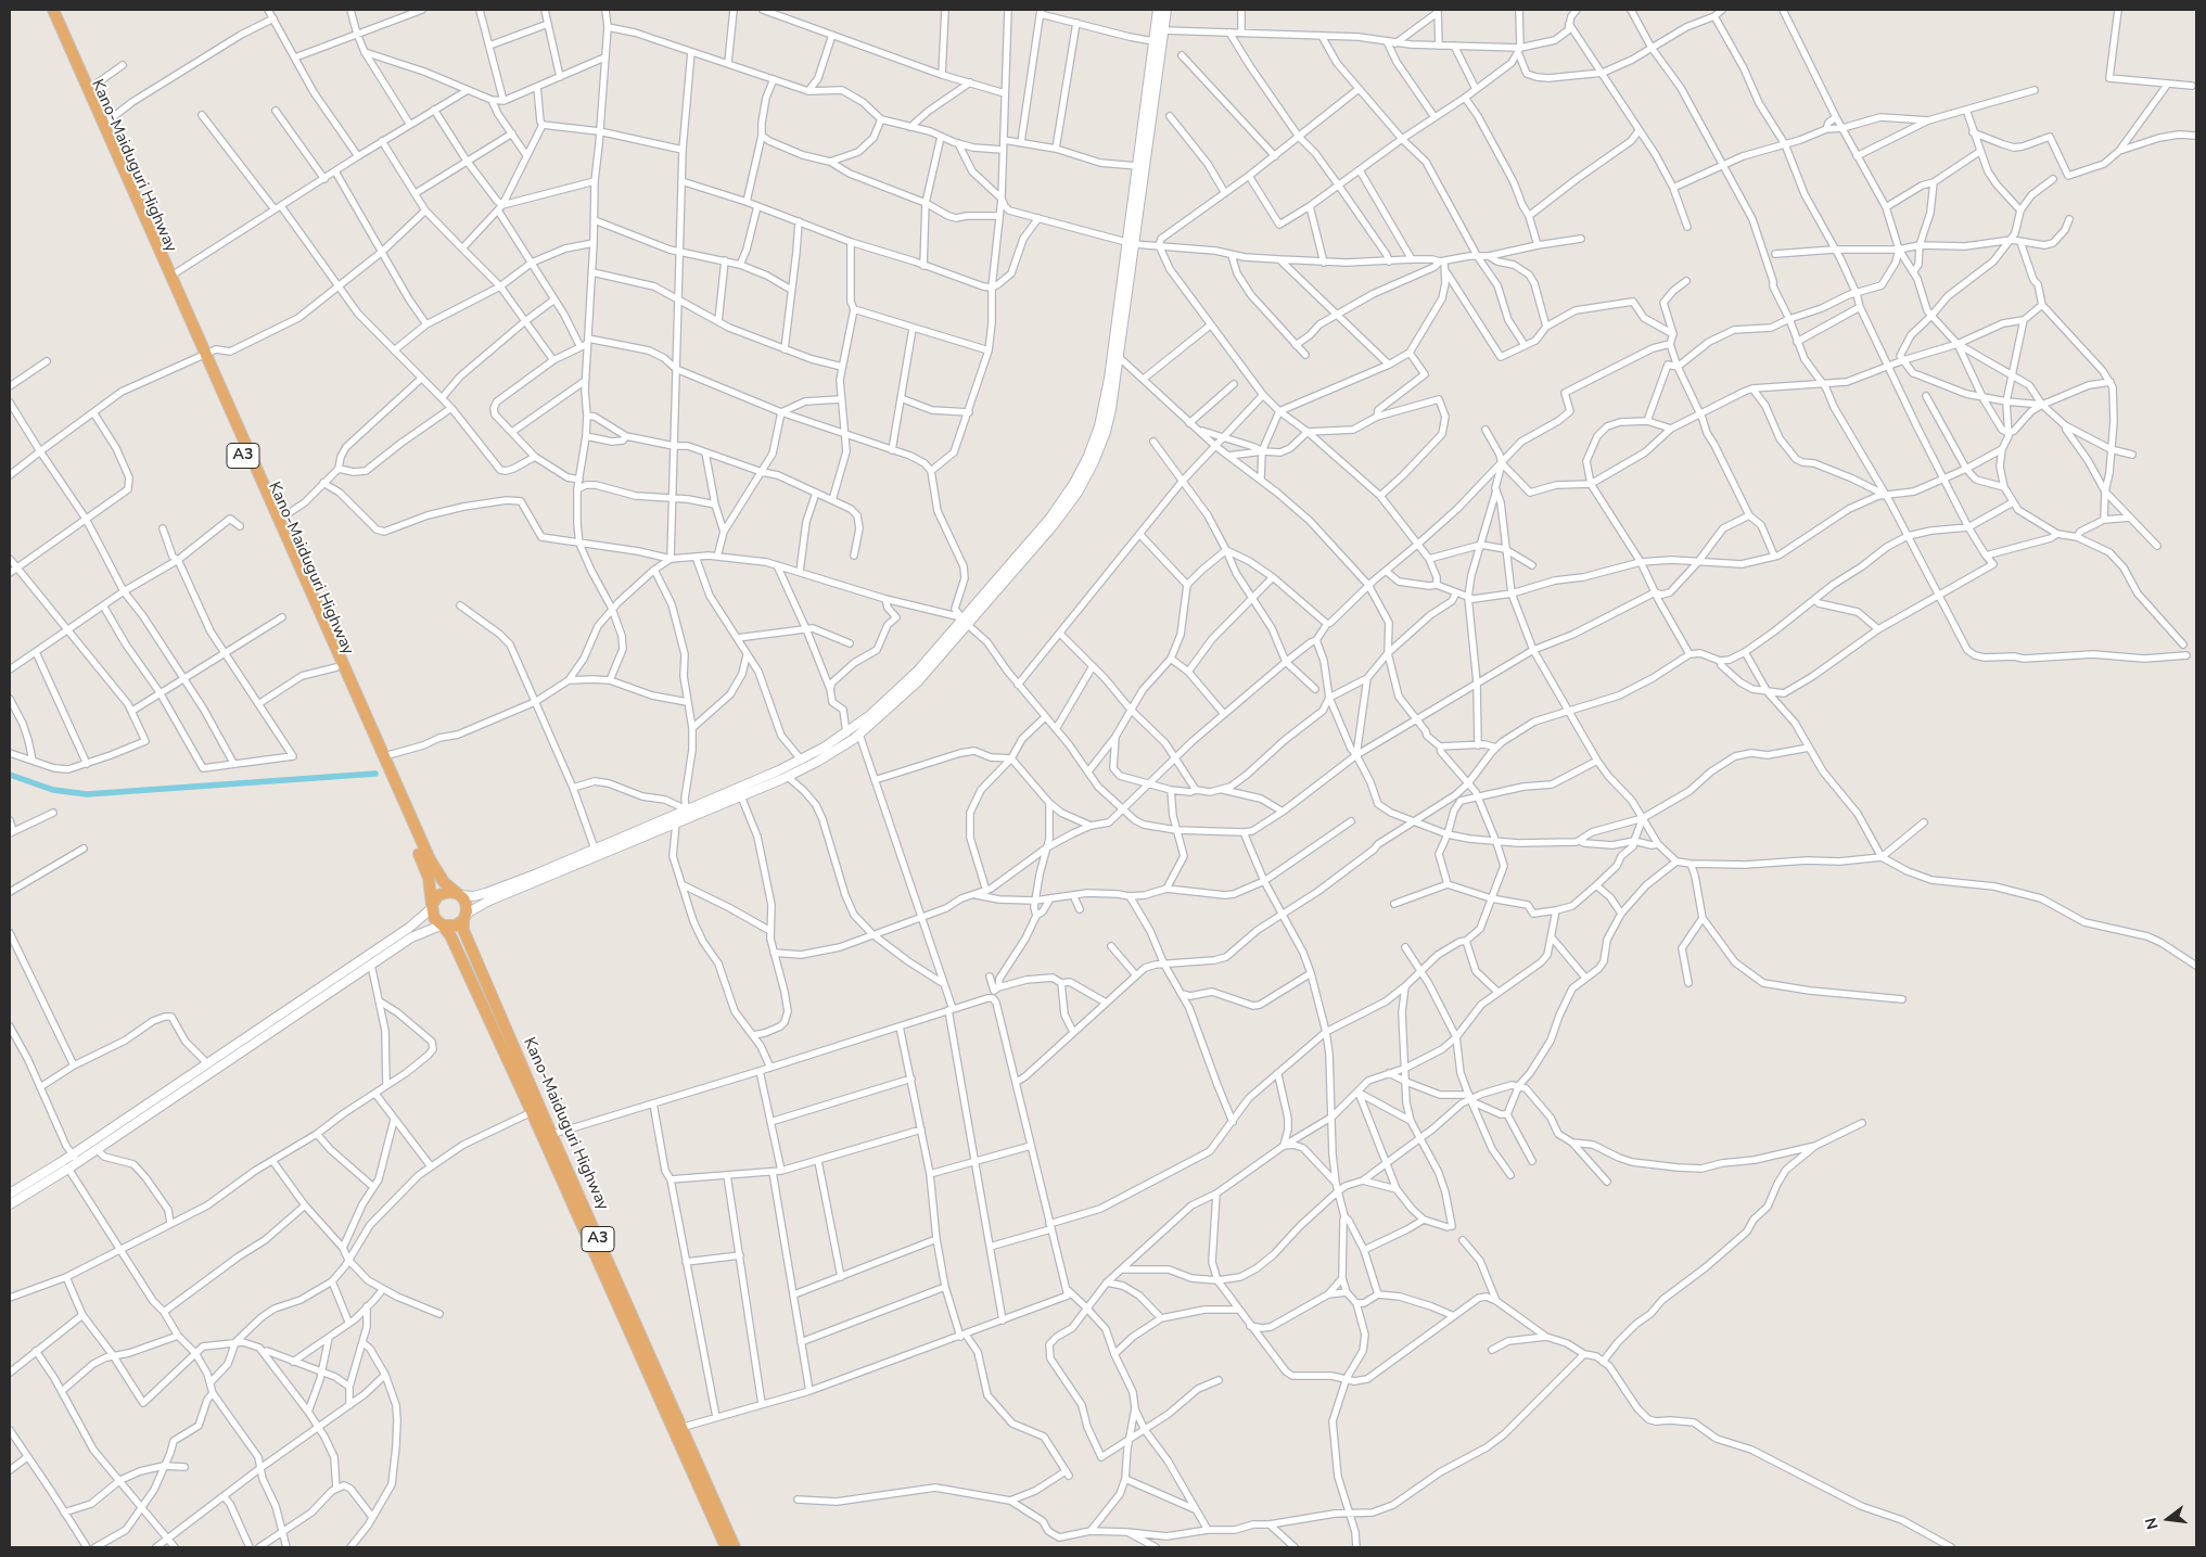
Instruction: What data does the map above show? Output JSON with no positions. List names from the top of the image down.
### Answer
{
  "streets": {
    "highway": ["Kano-Maiduguri Highway", "A3"]
  },
  "crossings": [
    ["Kano-Maiduguri Highway", "A3"]
  ],
  "north": "left"
}
